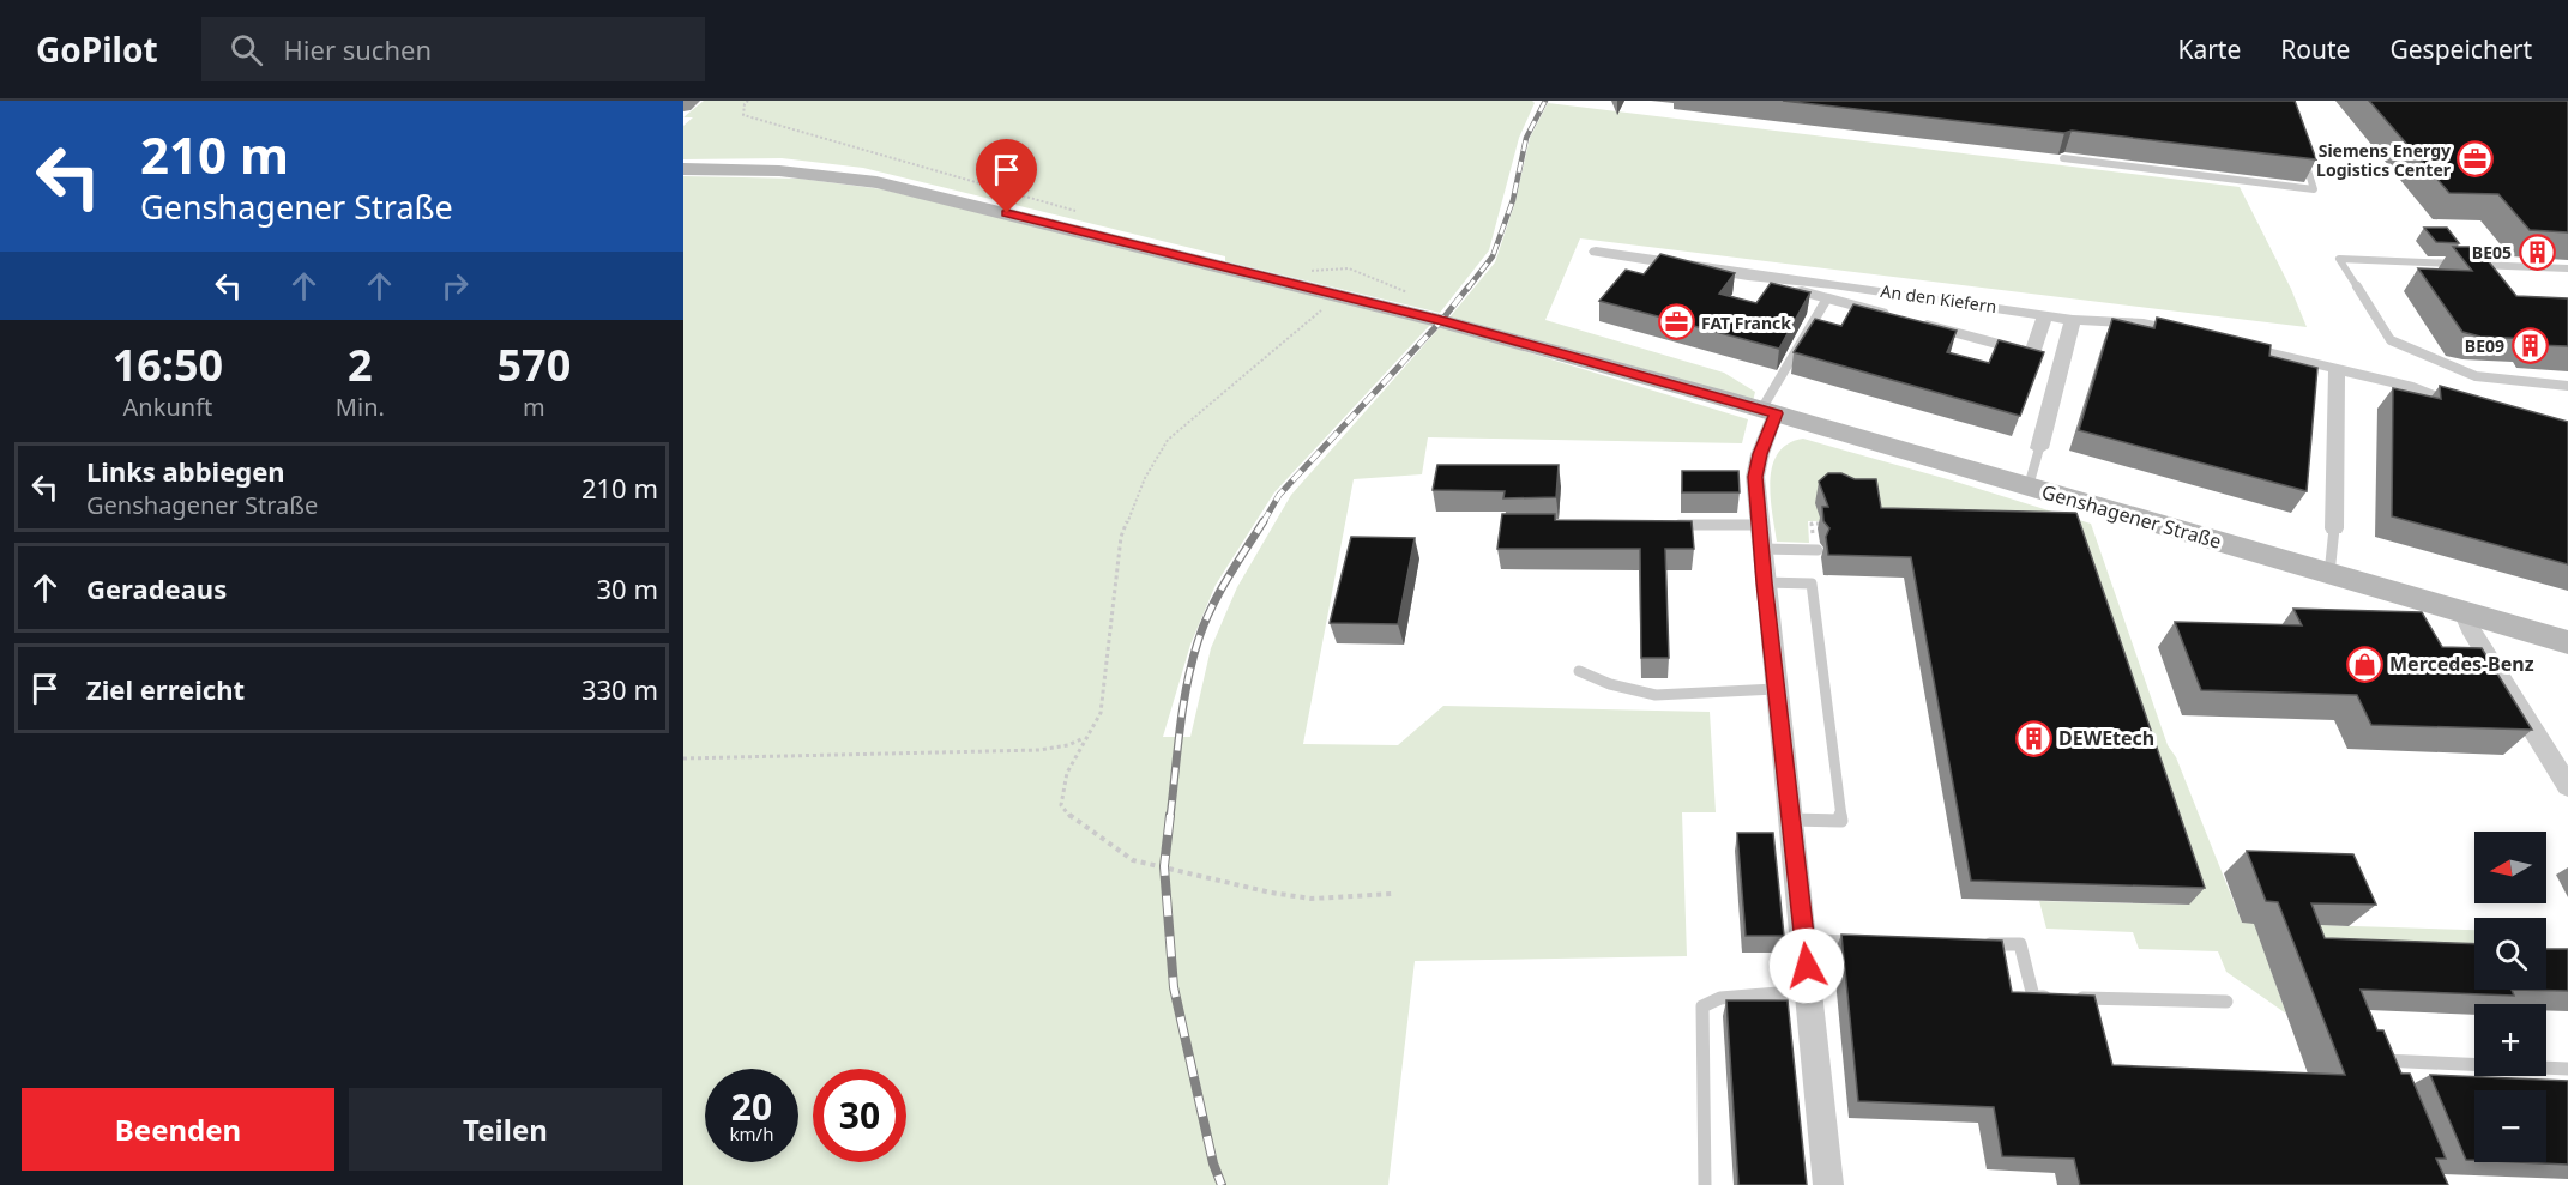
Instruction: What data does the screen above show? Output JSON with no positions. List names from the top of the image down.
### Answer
{
  "streets": {
    "main road": ["Genshagener Straße"],
    "street": ["An den Kiefern"]
  },
  "places": {
    "office": ["Siemens Energy Logistics Center", "FAT Franck"],
    "building": ["BE05", "BE09", "DEWEtech"],
    "shop": ["Mercedes-Benz"]
  },
  "north": "left",
  "page": {
    "header": "GoPilot",
    "search": "Hier suchen",
    "nav": ["Karte", "Route", "Gespeichert"],
    "turn": ["210 m", "Genshagener Straße"],
    "eta": [
      "16:50",
      "Ankunft",
      "2",
      "Min.",
      "570",
      "m"
    ],
    "list": [
      {
        "name": "Links abbiegen",
        "note": "Genshagener Straße",
        "value": "210 m"
      },
      {
        "name": "Geradeaus",
        "value": "30 m"
      },
      {
        "name": "Ziel erreicht",
        "value": "330 m"
      }
    ],
    "map_buttons": ["+", "−"],
    "speed": "20 km/h",
    "limit": "30",
    "buttons": ["Beenden", "Teilen"]
  }
}
